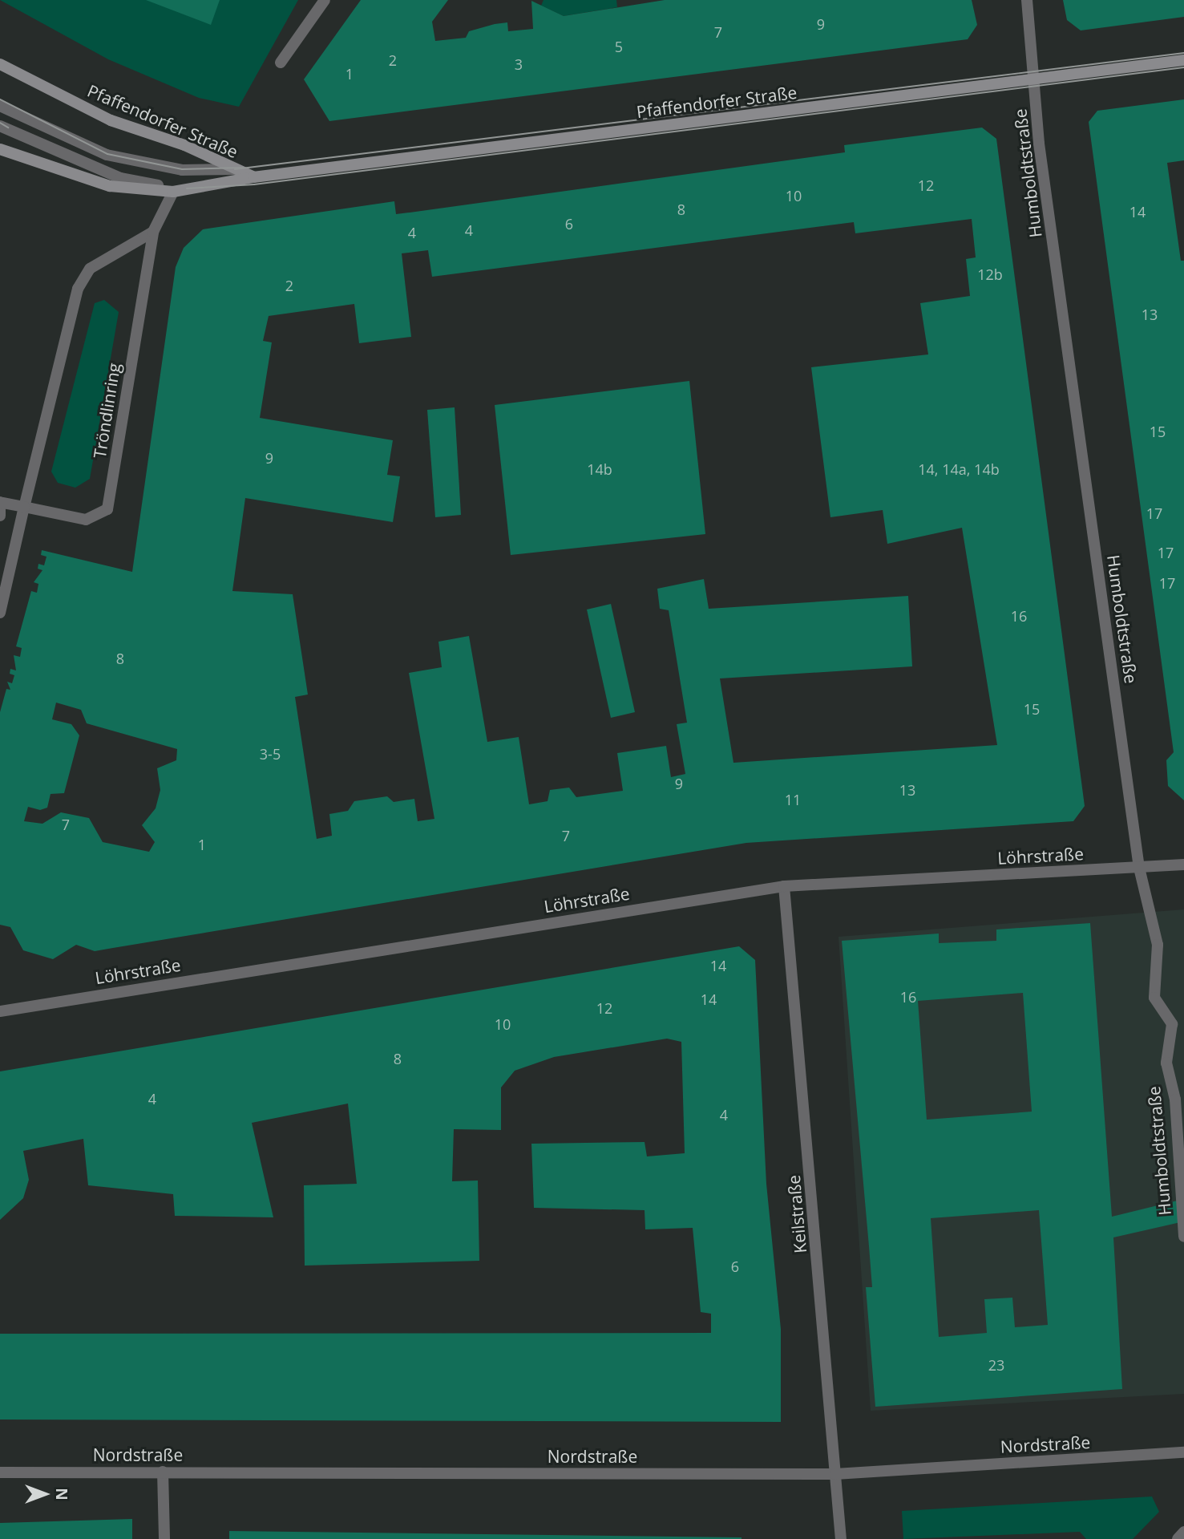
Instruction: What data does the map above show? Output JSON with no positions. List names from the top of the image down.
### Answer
{
  "streets": {
    "main road": ["Pfaffendorfer Straße"],
    "street": [
      "Humboldtstraße",
      "Tröndlinring",
      "Löhrstraße",
      "Keilstraße",
      "Nordstraße"
    ]
  },
  "crossings": [
    ["Pfaffendorfer Straße", "Humboldtstraße"],
    ["Pfaffendorfer Straße", "Tröndlinring"],
    ["Humboldtstraße", "Löhrstraße"],
    ["Löhrstraße", "Keilstraße"],
    ["Keilstraße", "Nordstraße"]
  ],
  "house_numbers": [
    "9",
    "7",
    "5",
    "2",
    "3",
    "1",
    "12",
    "10",
    "8",
    "14",
    "6",
    "4",
    "4",
    "12b",
    "2",
    "13",
    "15",
    "9",
    "14b",
    "14, 14a, 14b",
    "17",
    "17",
    "17",
    "16",
    "8",
    "15",
    "3-5",
    "9",
    "13",
    "11",
    "7",
    "7",
    "1",
    "14",
    "16",
    "14",
    "12",
    "10",
    "8",
    "4",
    "4",
    "6",
    "23"
  ],
  "north": "right"
}
